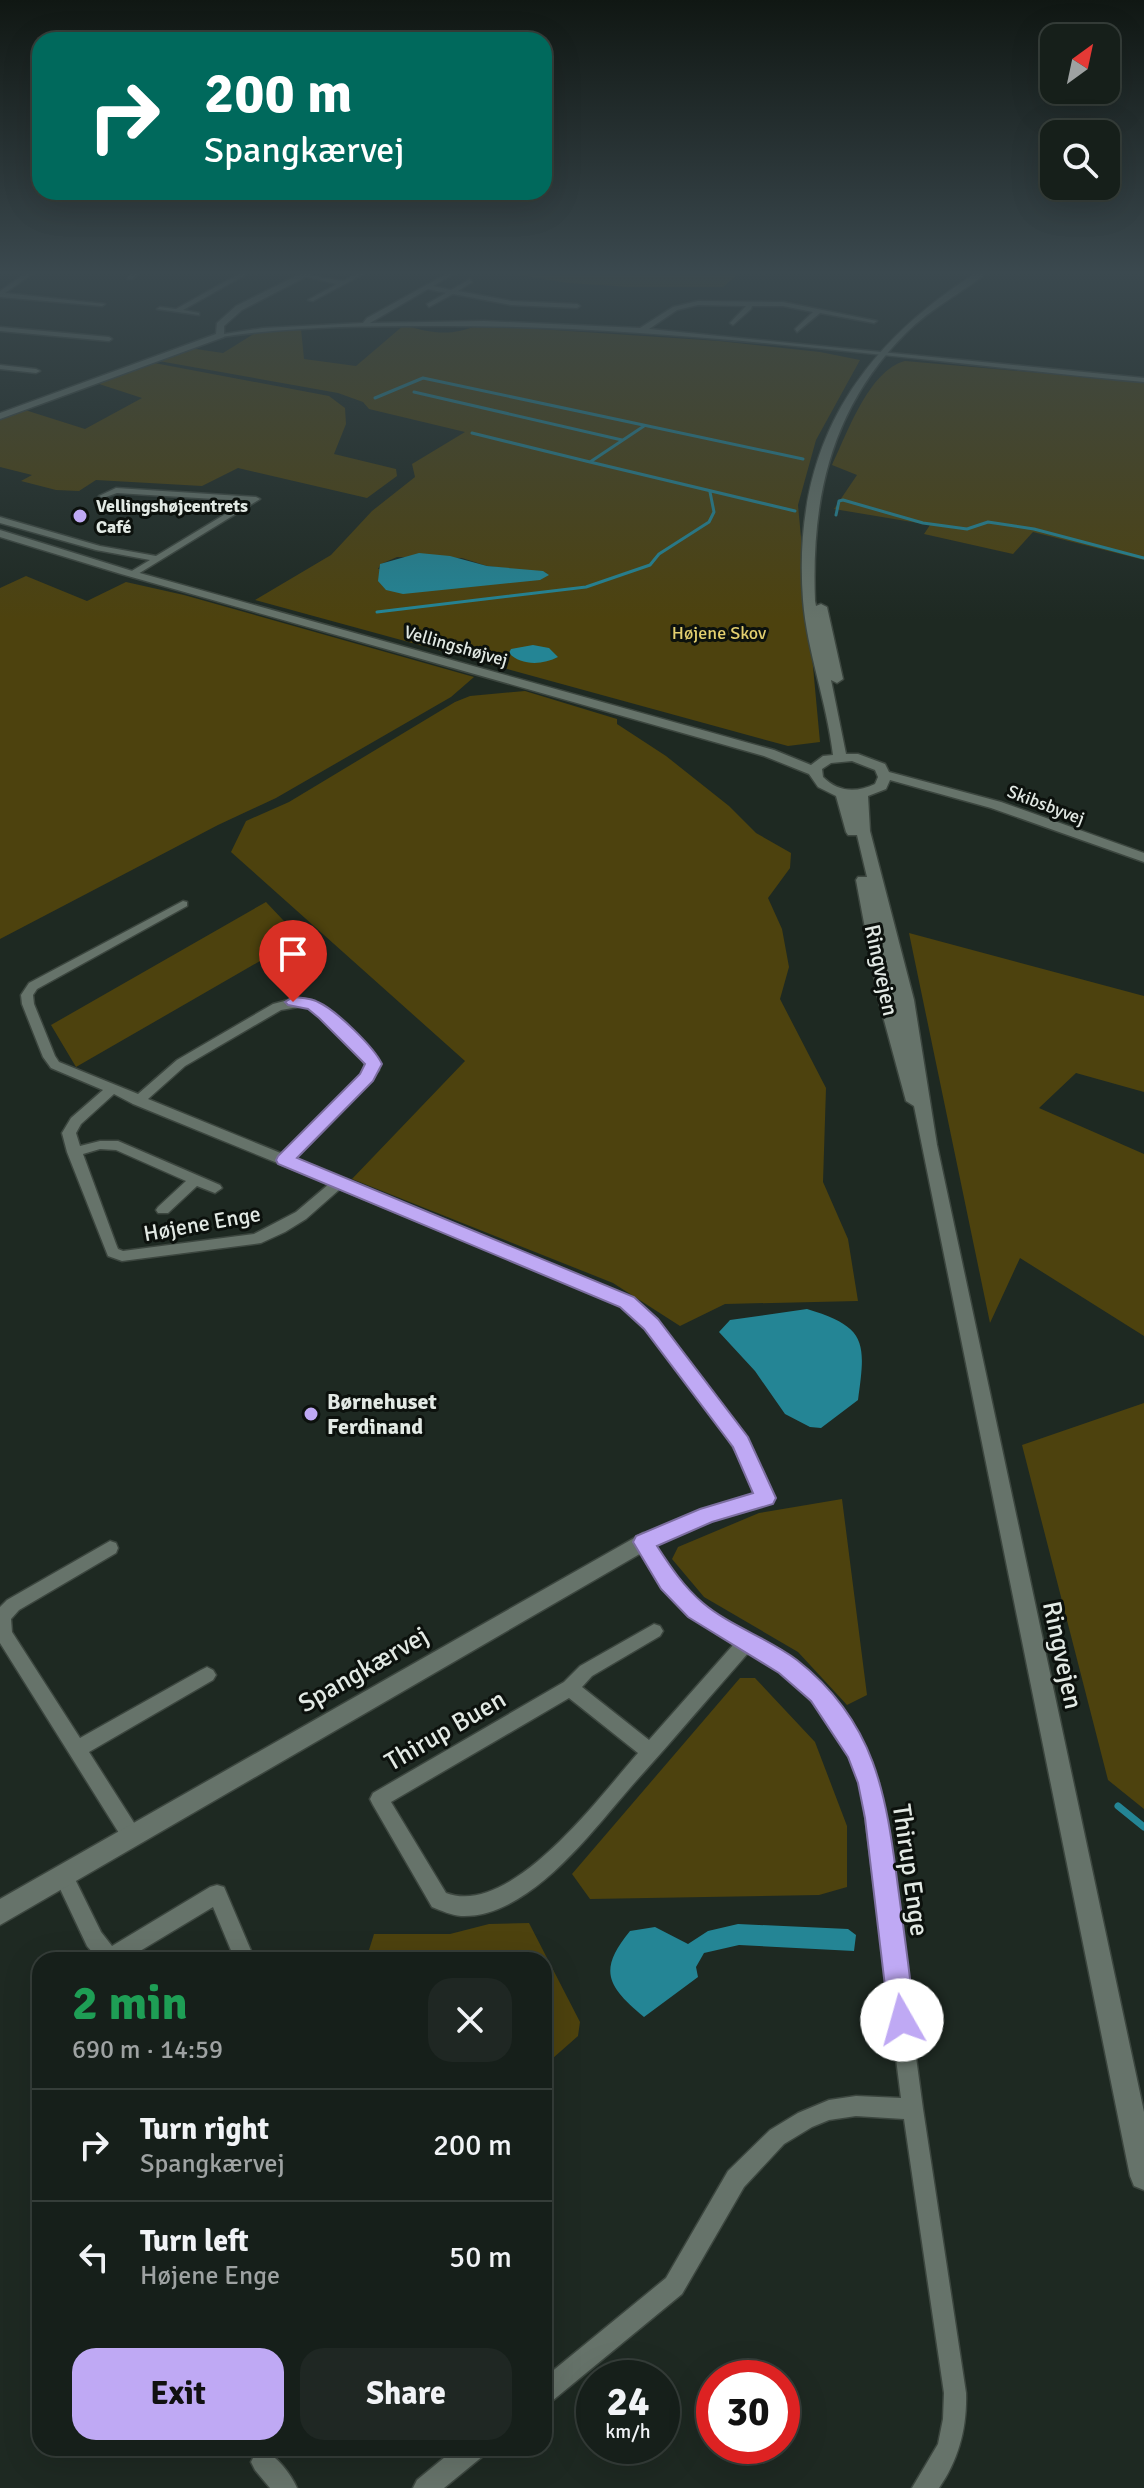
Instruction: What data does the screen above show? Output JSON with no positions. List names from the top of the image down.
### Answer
{
  "streets": {
    "main road": [
      "Vellingshøjvej",
      "Skibsbyvej",
      "Ringvejen",
      "Spangkærvej"
    ],
    "street": ["Højene Enge", "Thirup Buen", "Thirup Enge"]
  },
  "crossings": [
    ["Vellingshøjvej", "Ringvejen"],
    ["Højene Enge", "Spangkærvej"],
    ["Spangkærvej", "Thirup Enge"]
  ],
  "parks": ["Højene Skov"],
  "places": ["Vellingshøjcentrets Café", "Børnehuset Ferdinand"],
  "north": "top right",
  "page": {
    "turn": ["200 m", "Spangkærvej"],
    "heading": ["2 min", "690 m · 14:59"],
    "list": [
      {
        "name": "Turn right",
        "note": "Spangkærvej",
        "value": "200 m"
      },
      {
        "name": "Turn left",
        "note": "Højene Enge",
        "value": "50 m"
      }
    ],
    "buttons": ["Exit", "Share"],
    "speed": "24 km/h",
    "limit": "30"
  }
}
